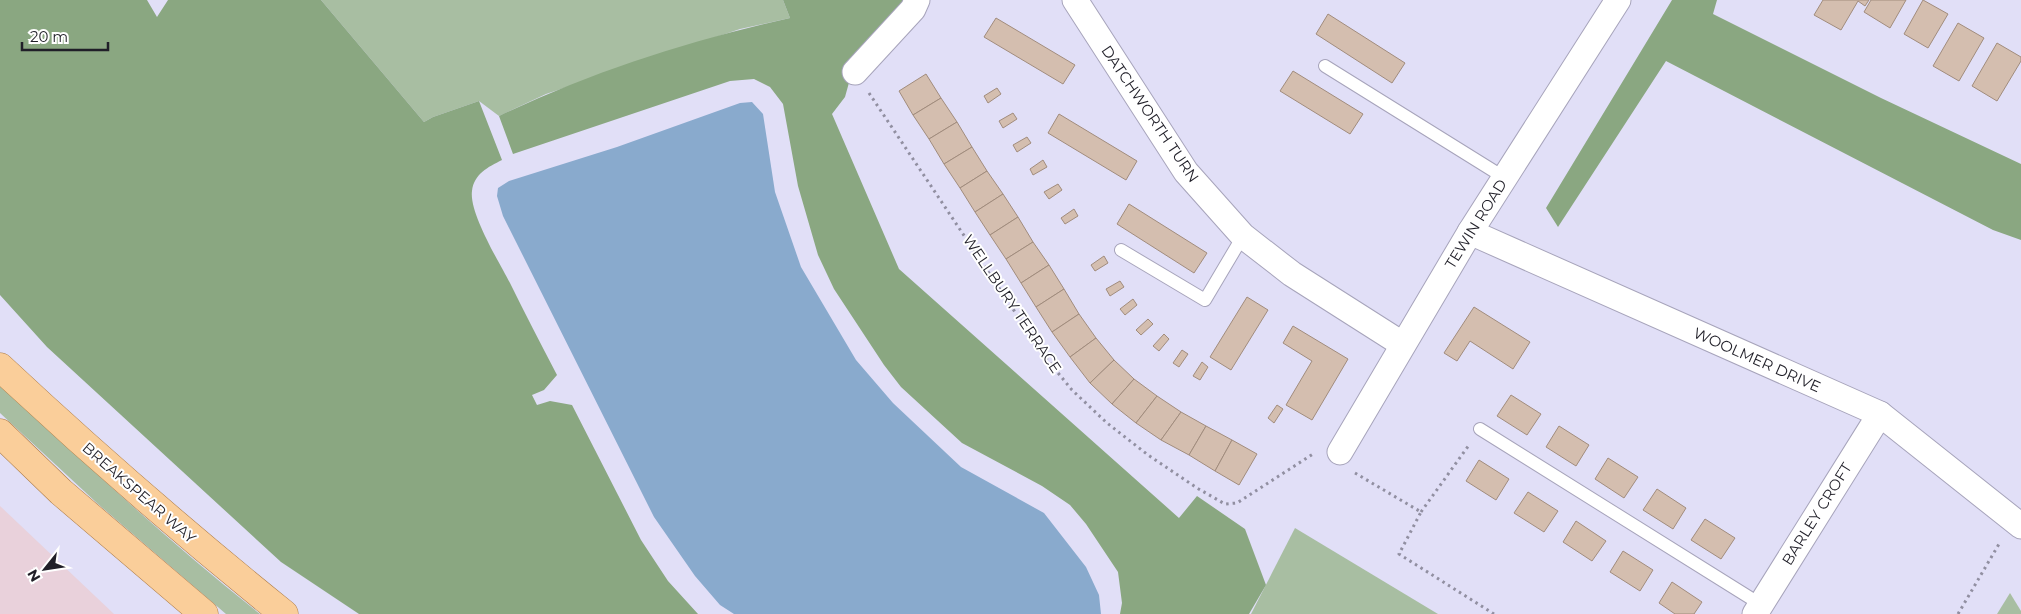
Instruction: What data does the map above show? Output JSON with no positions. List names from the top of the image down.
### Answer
{
  "streets": {
    "main road": ["BREAKSPEAR WAY"],
    "street": [
      "DATCHWORTH TURN",
      "TEWIN ROAD",
      "WOOLMER DRIVE",
      "BARLEY CROFT"
    ],
    "path": ["WELLBURY TERRACE"]
  },
  "crossings": [
    ["DATCHWORTH TURN", "TEWIN ROAD"],
    ["TEWIN ROAD", "WELLBURY TERRACE"],
    ["TEWIN ROAD", "WOOLMER DRIVE"],
    ["WOOLMER DRIVE", "BARLEY CROFT"]
  ],
  "scale_bar": "20 m",
  "north": "bottom left"
}
